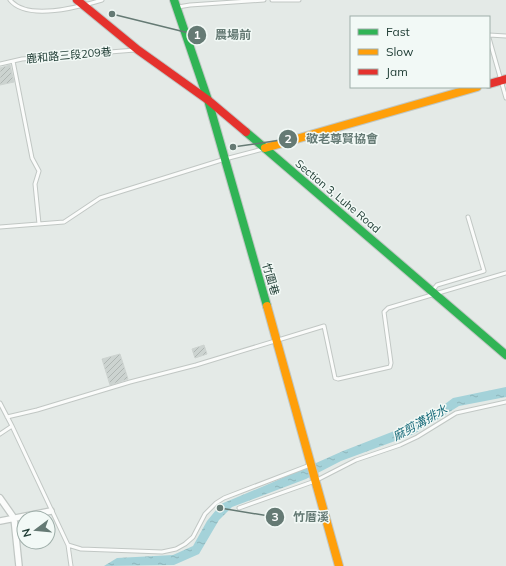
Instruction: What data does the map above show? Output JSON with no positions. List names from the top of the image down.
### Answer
{
  "streets": {
    "street": ["Section 3, Luhe Road", "竹圍巷"],
    "lane": ["鹿和路三段209巷"]
  },
  "crossings": [
    ["鹿和路三段209巷", "Section 3, Luhe Road"],
    ["Section 3, Luhe Road", "竹圍巷"]
  ],
  "water": ["麻剪溝排水"],
  "places": ["農場前", "敬老尊賢協會", "竹厝溪"],
  "legend": ["Fast", "Slow", "Jam"],
  "north": "left"
}
